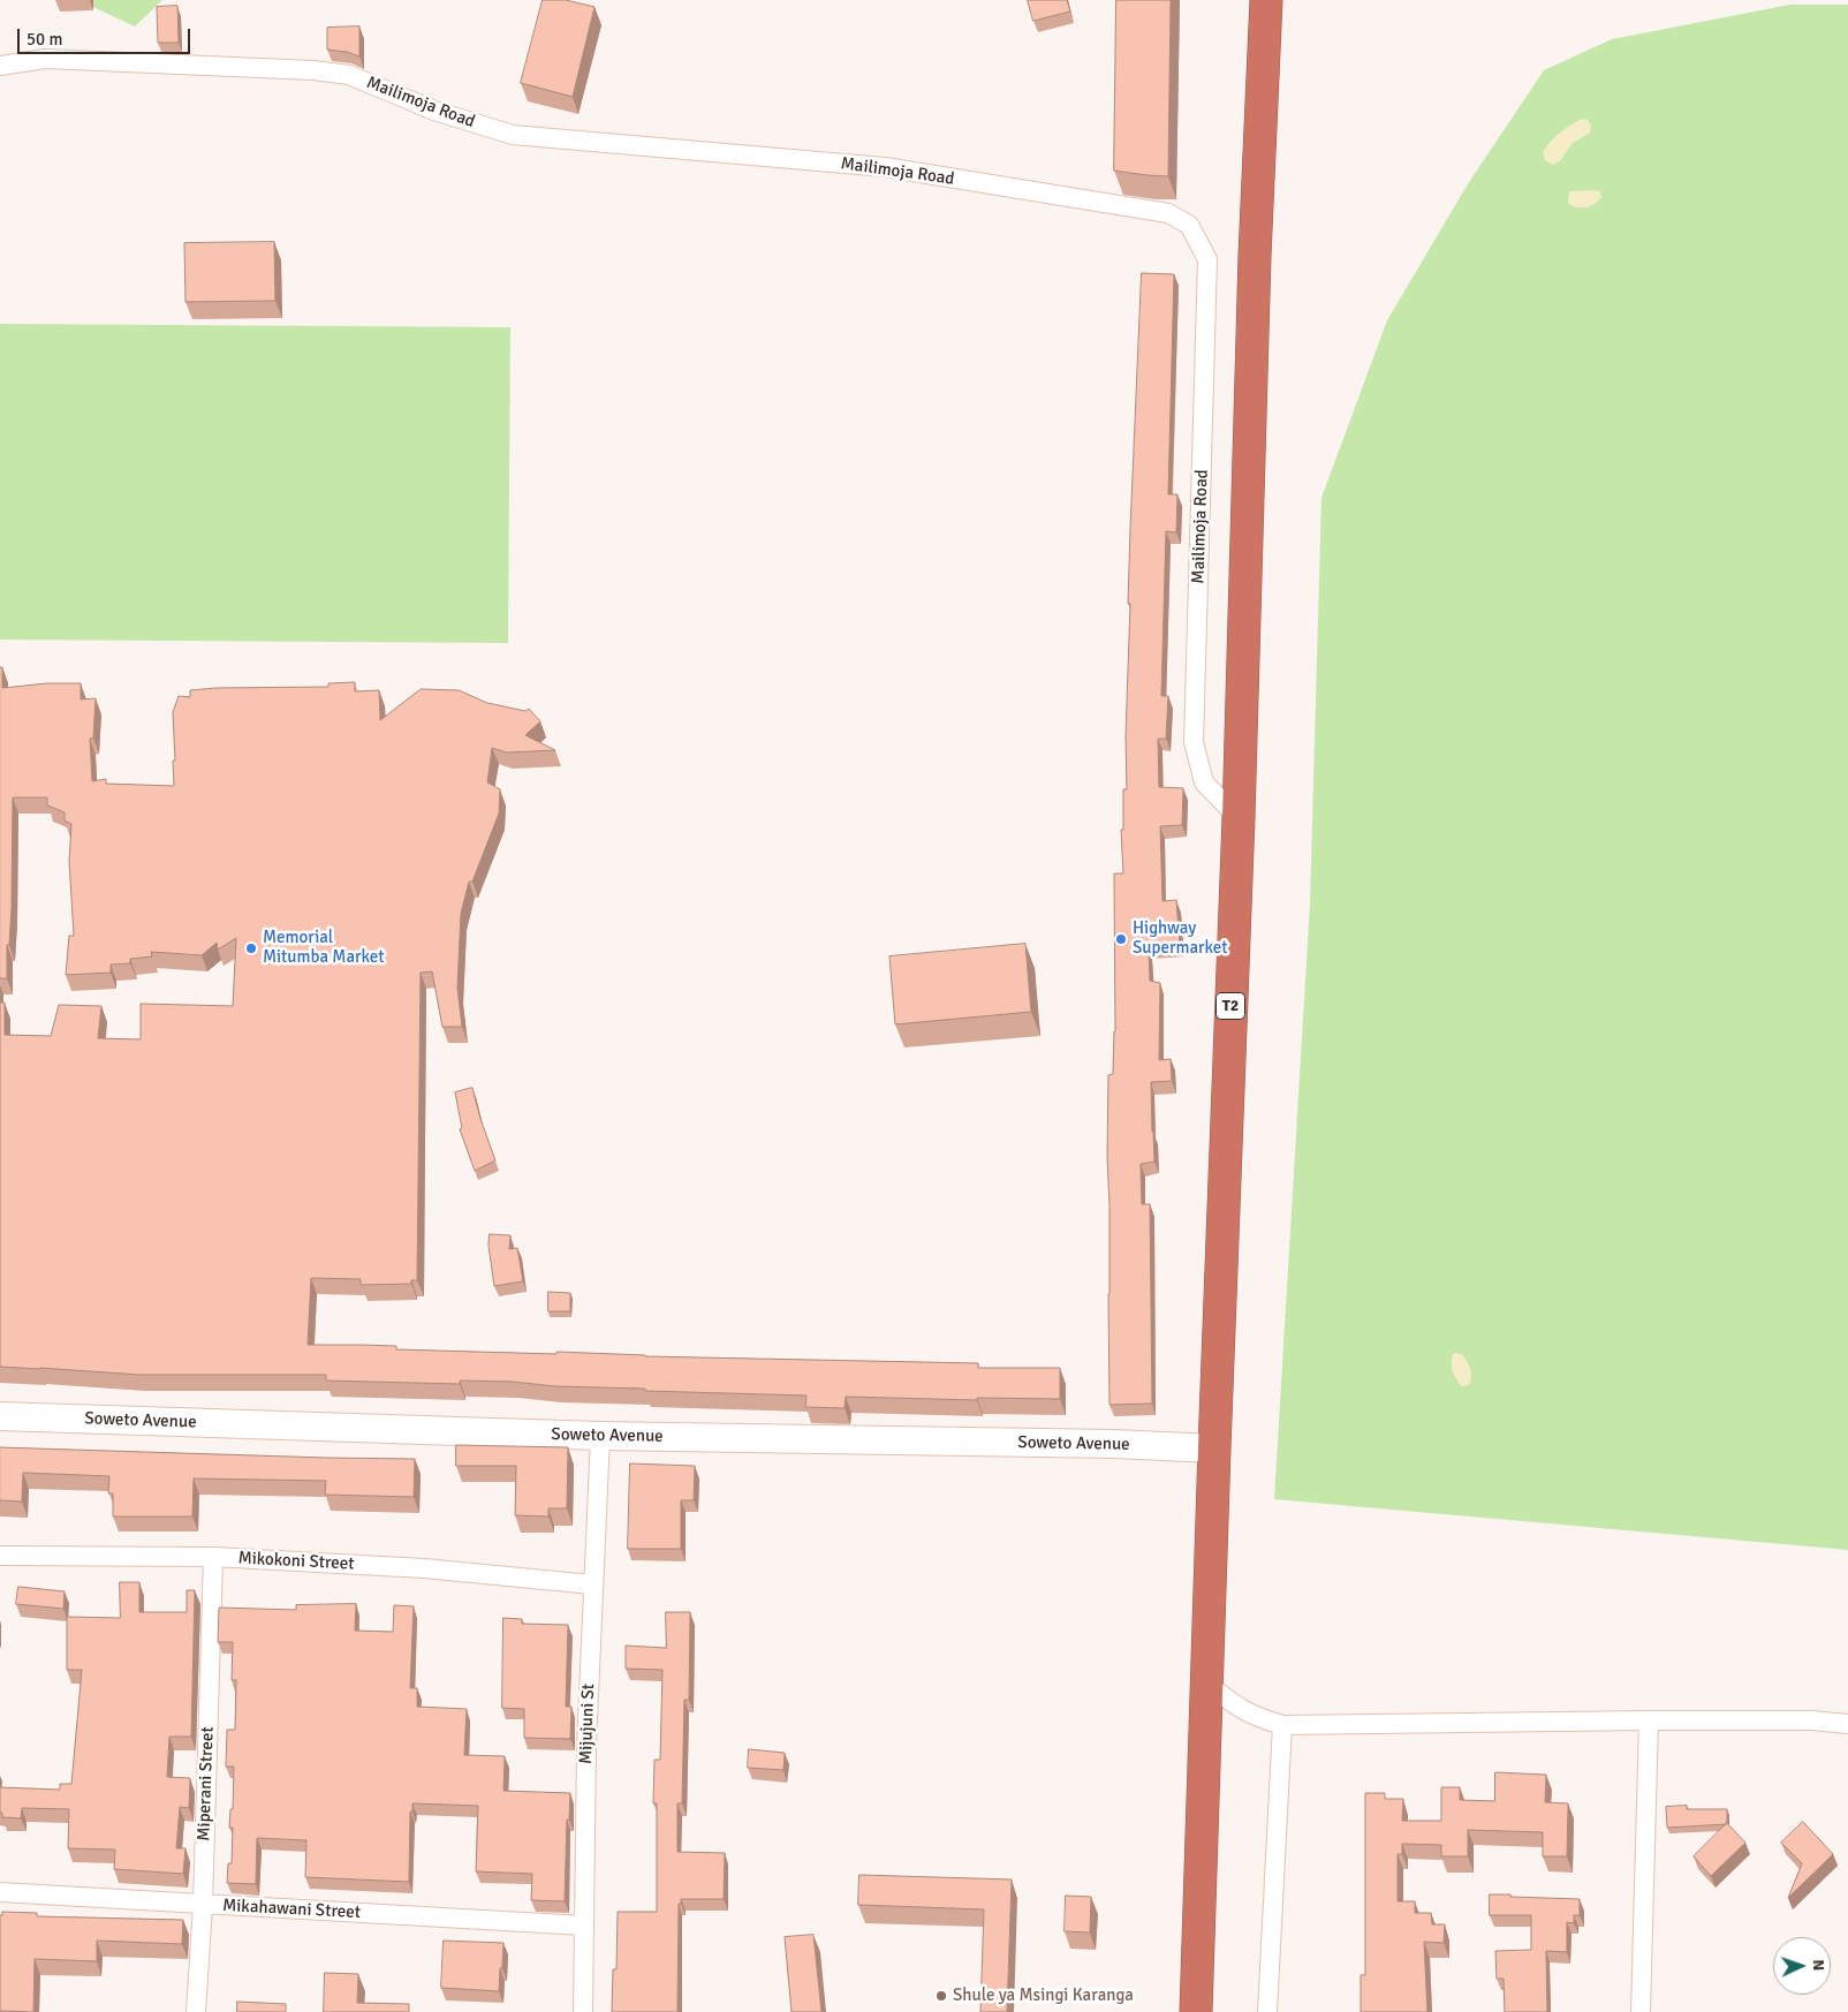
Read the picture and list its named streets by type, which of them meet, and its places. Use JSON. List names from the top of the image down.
{
  "streets": {
    "highway": ["T2"],
    "street": [
      "Mailimoja Road",
      "Soweto Avenue",
      "Mikokoni Street",
      "Mijujuni St",
      "Miperani Street",
      "Mikahawani Street"
    ]
  },
  "crossings": [
    ["Mailimoja Road", "T2"],
    ["T2", "Soweto Avenue"],
    ["Soweto Avenue", "Mijujuni St"],
    ["Mikokoni Street", "Mijujuni St"],
    ["Mikokoni Street", "Miperani Street"],
    ["Mijujuni St", "Mikahawani Street"],
    ["Miperani Street", "Mikahawani Street"]
  ],
  "places": ["Highway Supermarket", "Memorial Mitumba Market", "Shule ya Msingi Karanga"],
  "scale_bar": "50 m",
  "north": "right"
}
